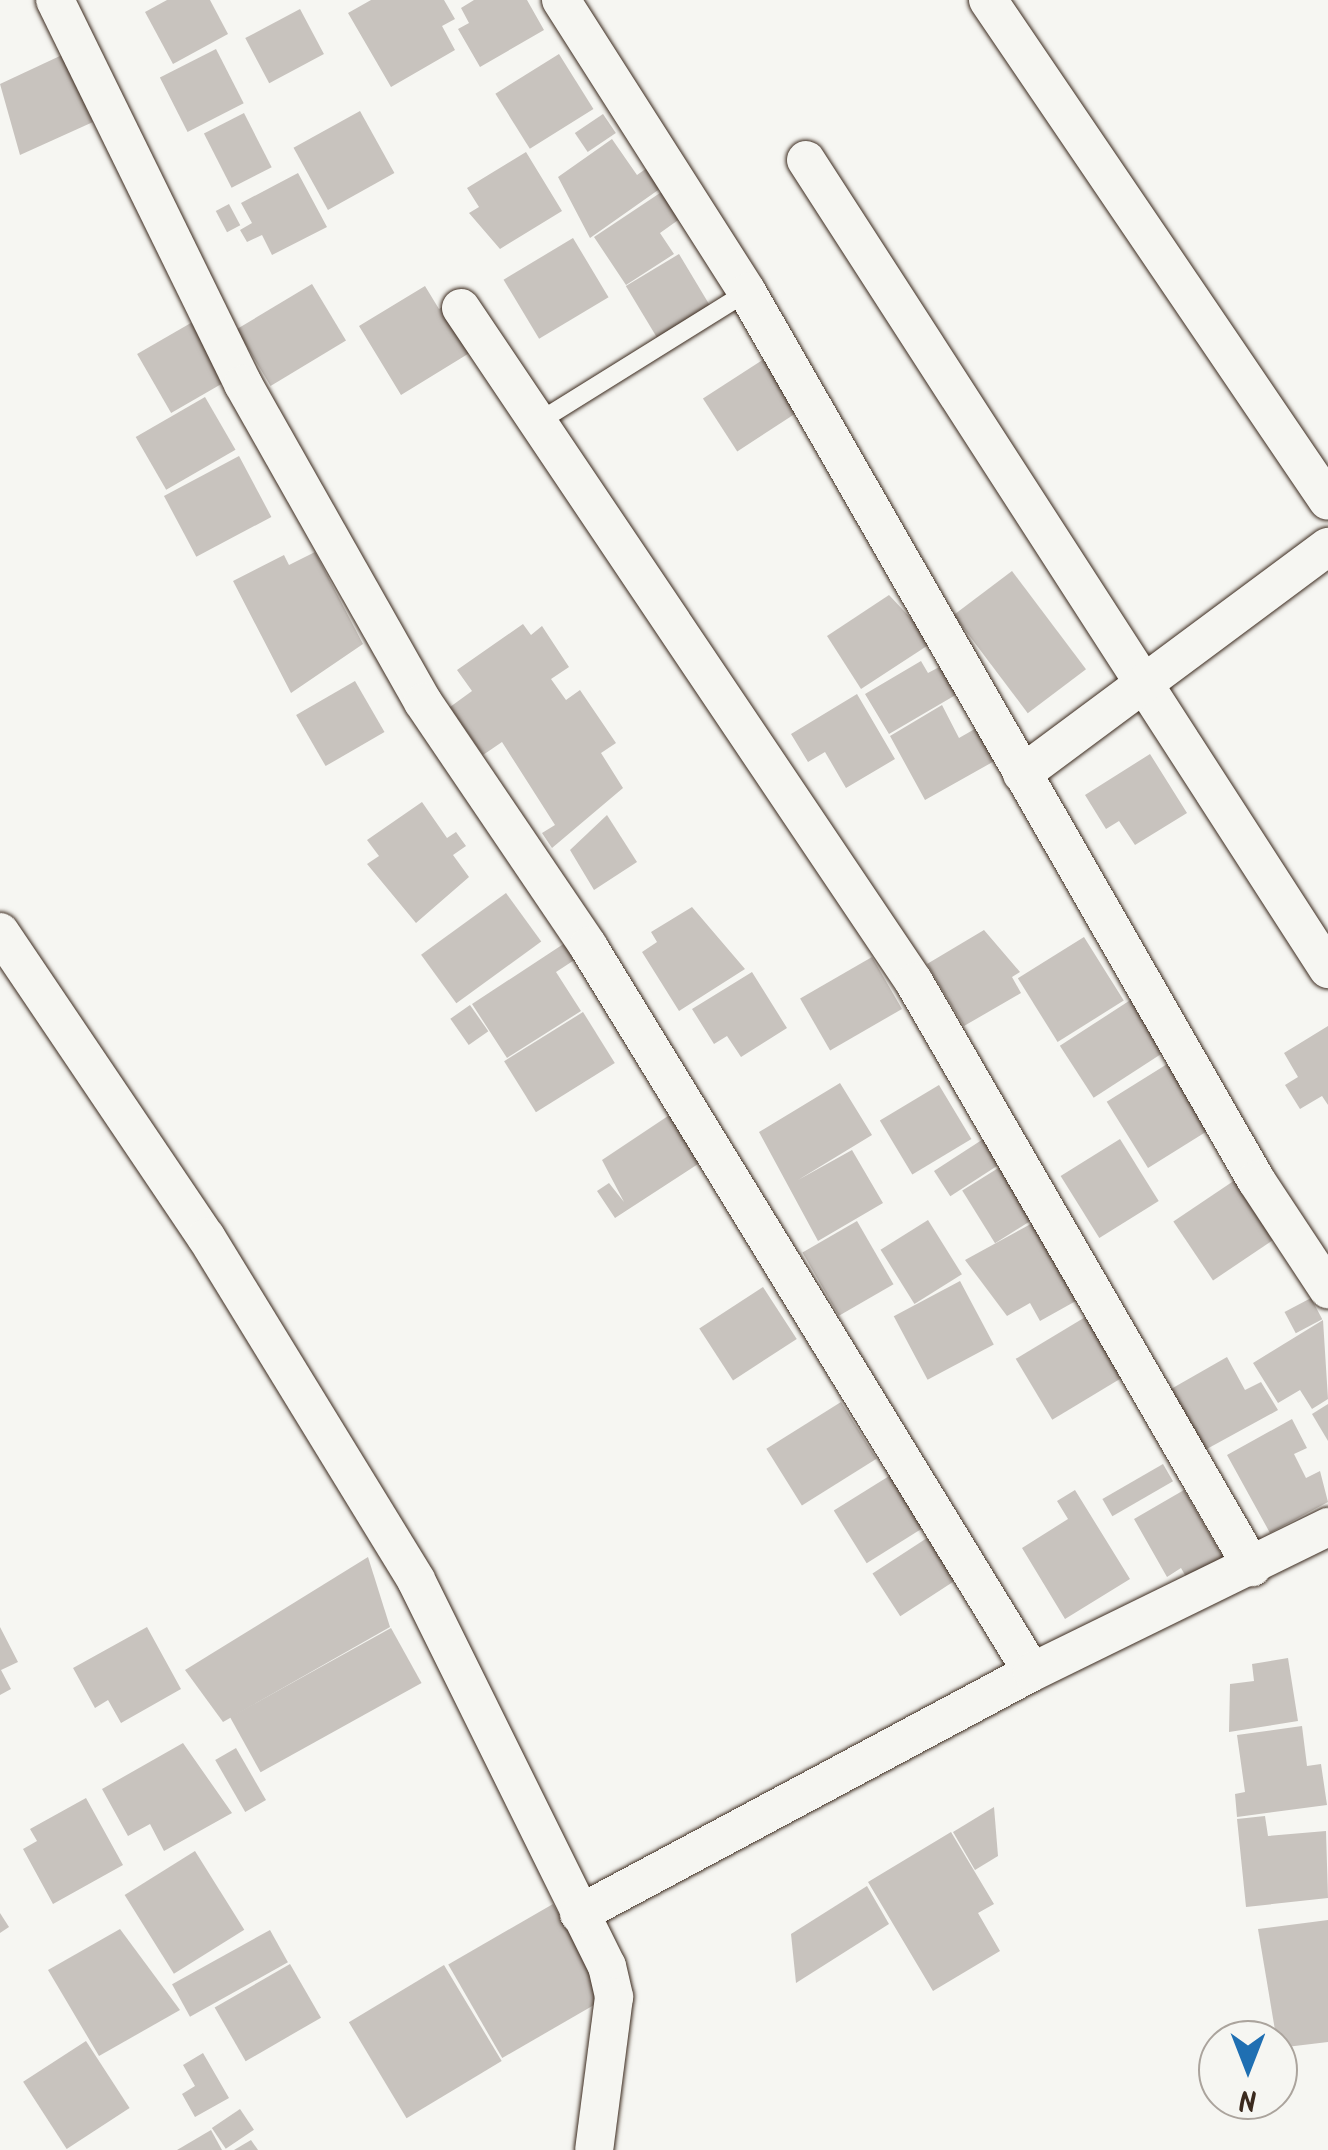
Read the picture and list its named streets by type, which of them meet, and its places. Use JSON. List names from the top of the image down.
{
  "north": "bottom"
}
